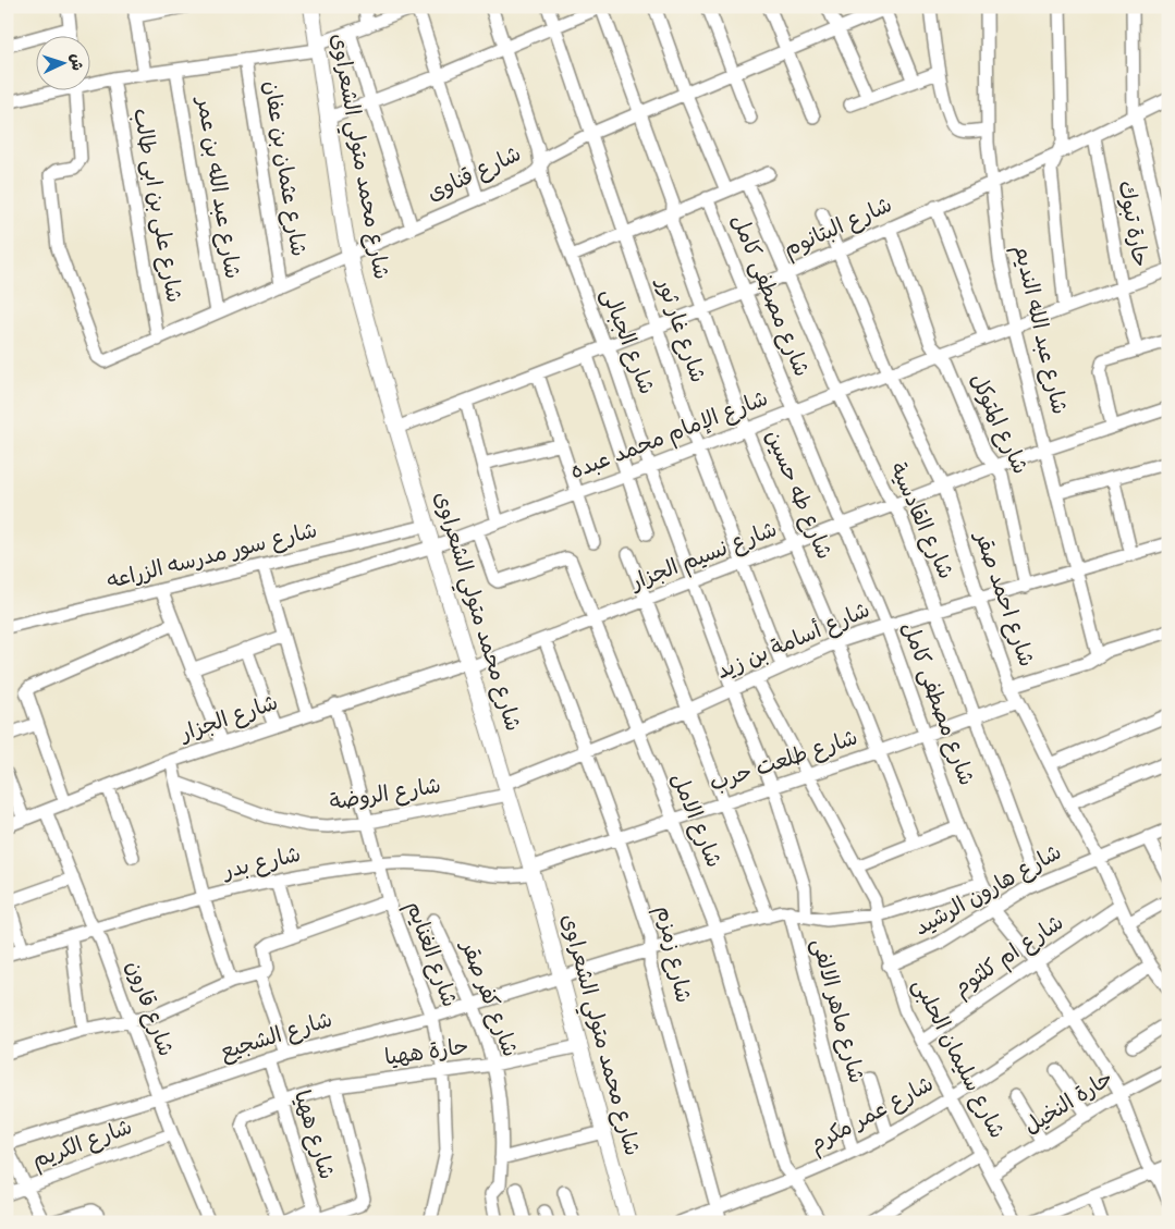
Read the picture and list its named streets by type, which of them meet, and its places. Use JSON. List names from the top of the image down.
{
  "streets": {
    "street": [
      "شارع محمد متولي الشعراوى",
      "شارع عثمان بن عفان",
      "شارع قناوى",
      "شارع عبد الله بن عمر",
      "شارع على بن ابى طالب",
      "حارة تبوك",
      "شارع البتانوم",
      "شارع مصطفى كامل",
      "شارع عبد الله النديم",
      "شارع غار ثور",
      "شارع الجبالى",
      "شارع المتوكل",
      "شارع الإمام محمد عبده",
      "شارع طه حسين",
      "شارع القادسية",
      "شارع سور مدرسه الزراعه",
      "شارع نسيم الجزار",
      "شارع احمد صقر",
      "شارع أسامة بن زيد",
      "شارع الجزار",
      "شارع طلعت حرب",
      "شارع الروضة",
      "شارع الامل",
      "شارع بدر",
      "شارع هارون الرشيد",
      "شارع الغنايم",
      "شارع زمزم",
      "شارع ام كلثوم",
      "شارع كفر صقر",
      "شارع قارون",
      "شارع ماهر الالفى",
      "شارع الشجيع",
      "حارة ههيا",
      "شارع سليمان الحلبى",
      "حارة النخيل",
      "شارع عمر مكرم",
      "شارع ههيا",
      "شارع الكريم"
    ]
  },
  "crossings": [
    ["شارع محمد متولي الشعراوى", "شارع عثمان بن عفان"],
    ["شارع محمد متولي الشعراوى", "شارع قناوى"],
    ["شارع محمد متولي الشعراوى", "شارع البتانوم"],
    ["شارع محمد متولي الشعراوى", "شارع الإمام محمد عبده"],
    ["شارع محمد متولي الشعراوى", "شارع سور مدرسه الزراعه"],
    ["شارع محمد متولي الشعراوى", "شارع نسيم الجزار"],
    ["شارع محمد متولي الشعراوى", "شارع أسامة بن زيد"],
    ["شارع محمد متولي الشعراوى", "شارع الجزار"],
    ["شارع محمد متولي الشعراوى", "شارع طلعت حرب"],
    ["شارع محمد متولي الشعراوى", "شارع الروضة"],
    ["شارع محمد متولي الشعراوى", "شارع بدر"],
    ["شارع محمد متولي الشعراوى", "شارع الشجيع"],
    ["شارع محمد متولي الشعراوى", "حارة ههيا"],
    ["شارع عثمان بن عفان", "شارع قناوى"],
    ["شارع عثمان بن عفان", "شارع عبد الله بن عمر"],
    ["شارع عثمان بن عفان", "شارع على بن ابى طالب"],
    ["شارع قناوى", "شارع عبد الله بن عمر"],
    ["شارع قناوى", "شارع على بن ابى طالب"],
    ["شارع قناوى", "شارع مصطفى كامل"],
    ["شارع قناوى", "شارع غار ثور"],
    ["شارع قناوى", "شارع الجبالى"],
    ["شارع قناوى", "شارع طه حسين"],
    ["حارة تبوك", "شارع البتانوم"],
    ["حارة تبوك", "شارع الإمام محمد عبده"],
    ["شارع البتانوم", "شارع مصطفى كامل"],
    ["شارع البتانوم", "شارع عبد الله النديم"],
    ["شارع البتانوم", "شارع غار ثور"],
    ["شارع البتانوم", "شارع الجبالى"],
    ["شارع البتانوم", "شارع المتوكل"],
    ["شارع البتانوم", "شارع طه حسين"],
    ["شارع البتانوم", "شارع القادسية"],
    ["شارع البتانوم", "شارع احمد صقر"],
    ["شارع مصطفى كامل", "شارع الإمام محمد عبده"],
    ["شارع مصطفى كامل", "شارع نسيم الجزار"],
    ["شارع مصطفى كامل", "شارع أسامة بن زيد"],
    ["شارع مصطفى كامل", "شارع طلعت حرب"],
    ["شارع مصطفى كامل", "شارع هارون الرشيد"],
    ["شارع مصطفى كامل", "شارع ام كلثوم"],
    ["شارع مصطفى كامل", "حارة النخيل"],
    ["شارع مصطفى كامل", "شارع عمر مكرم"],
    ["شارع عبد الله النديم", "شارع الإمام محمد عبده"],
    ["شارع عبد الله النديم", "شارع نسيم الجزار"],
    ["شارع عبد الله النديم", "شارع أسامة بن زيد"],
    ["شارع غار ثور", "شارع الإمام محمد عبده"],
    ["شارع غار ثور", "شارع نسيم الجزار"],
    ["شارع غار ثور", "شارع أسامة بن زيد"],
    ["شارع الجبالى", "شارع الإمام محمد عبده"],
    ["شارع الجبالى", "شارع نسيم الجزار"],
    ["شارع الجبالى", "شارع أسامة بن زيد"],
    ["شارع الجبالى", "شارع طلعت حرب"],
    ["شارع المتوكل", "شارع الإمام محمد عبده"],
    ["شارع المتوكل", "شارع نسيم الجزار"],
    ["شارع المتوكل", "شارع أسامة بن زيد"],
    ["شارع الإمام محمد عبده", "شارع طه حسين"],
    ["شارع الإمام محمد عبده", "شارع القادسية"],
    ["شارع الإمام محمد عبده", "شارع احمد صقر"],
    ["شارع الإمام محمد عبده", "شارع الامل"],
    ["شارع طه حسين", "شارع نسيم الجزار"],
    ["شارع طه حسين", "شارع أسامة بن زيد"],
    ["شارع طه حسين", "شارع طلعت حرب"],
    ["شارع القادسية", "شارع نسيم الجزار"],
    ["شارع القادسية", "شارع أسامة بن زيد"],
    ["شارع القادسية", "شارع طلعت حرب"],
    ["شارع القادسية", "شارع هارون الرشيد"],
    ["شارع نسيم الجزار", "شارع احمد صقر"],
    ["شارع نسيم الجزار", "شارع الجزار"],
    ["شارع نسيم الجزار", "شارع الامل"],
    ["شارع نسيم الجزار", "شارع زمزم"],
    ["شارع احمد صقر", "شارع أسامة بن زيد"],
    ["شارع احمد صقر", "شارع طلعت حرب"],
    ["شارع احمد صقر", "شارع هارون الرشيد"],
    ["شارع احمد صقر", "شارع ام كلثوم"],
    ["شارع احمد صقر", "شارع عمر مكرم"],
    ["شارع أسامة بن زيد", "شارع الروضة"],
    ["شارع أسامة بن زيد", "شارع الامل"],
    ["شارع أسامة بن زيد", "شارع زمزم"],
    ["شارع أسامة بن زيد", "شارع سليمان الحلبى"],
    ["شارع الجزار", "شارع الغنايم"],
    ["شارع الجزار", "شارع قارون"],
    ["شارع طلعت حرب", "شارع الامل"],
    ["شارع طلعت حرب", "شارع بدر"],
    ["شارع طلعت حرب", "شارع زمزم"],
    ["شارع طلعت حرب", "شارع سليمان الحلبى"],
    ["شارع الروضة", "شارع الغنايم"],
    ["شارع الامل", "شارع الشجيع"],
    ["شارع الامل", "شارع عمر مكرم"],
    ["شارع بدر", "شارع الغنايم"],
    ["شارع بدر", "شارع قارون"],
    ["شارع هارون الرشيد", "شارع سليمان الحلبى"],
    ["شارع الغنايم", "شارع الشجيع"],
    ["شارع الغنايم", "حارة ههيا"],
    ["شارع زمزم", "شارع الشجيع"],
    ["شارع زمزم", "شارع عمر مكرم"],
    ["شارع ام كلثوم", "شارع سليمان الحلبى"],
    ["شارع كفر صقر", "شارع الشجيع"],
    ["شارع كفر صقر", "حارة ههيا"],
    ["شارع قارون", "شارع الشجيع"],
    ["شارع قارون", "شارع الكريم"],
    ["شارع ماهر الالفى", "شارع الشجيع"],
    ["شارع ماهر الالفى", "شارع عمر مكرم"],
    ["شارع الشجيع", "شارع ههيا"],
    ["حارة ههيا", "شارع ههيا"],
    ["شارع سليمان الحلبى", "حارة النخيل"],
    ["شارع سليمان الحلبى", "شارع عمر مكرم"]
  ],
  "north": "right"
}
